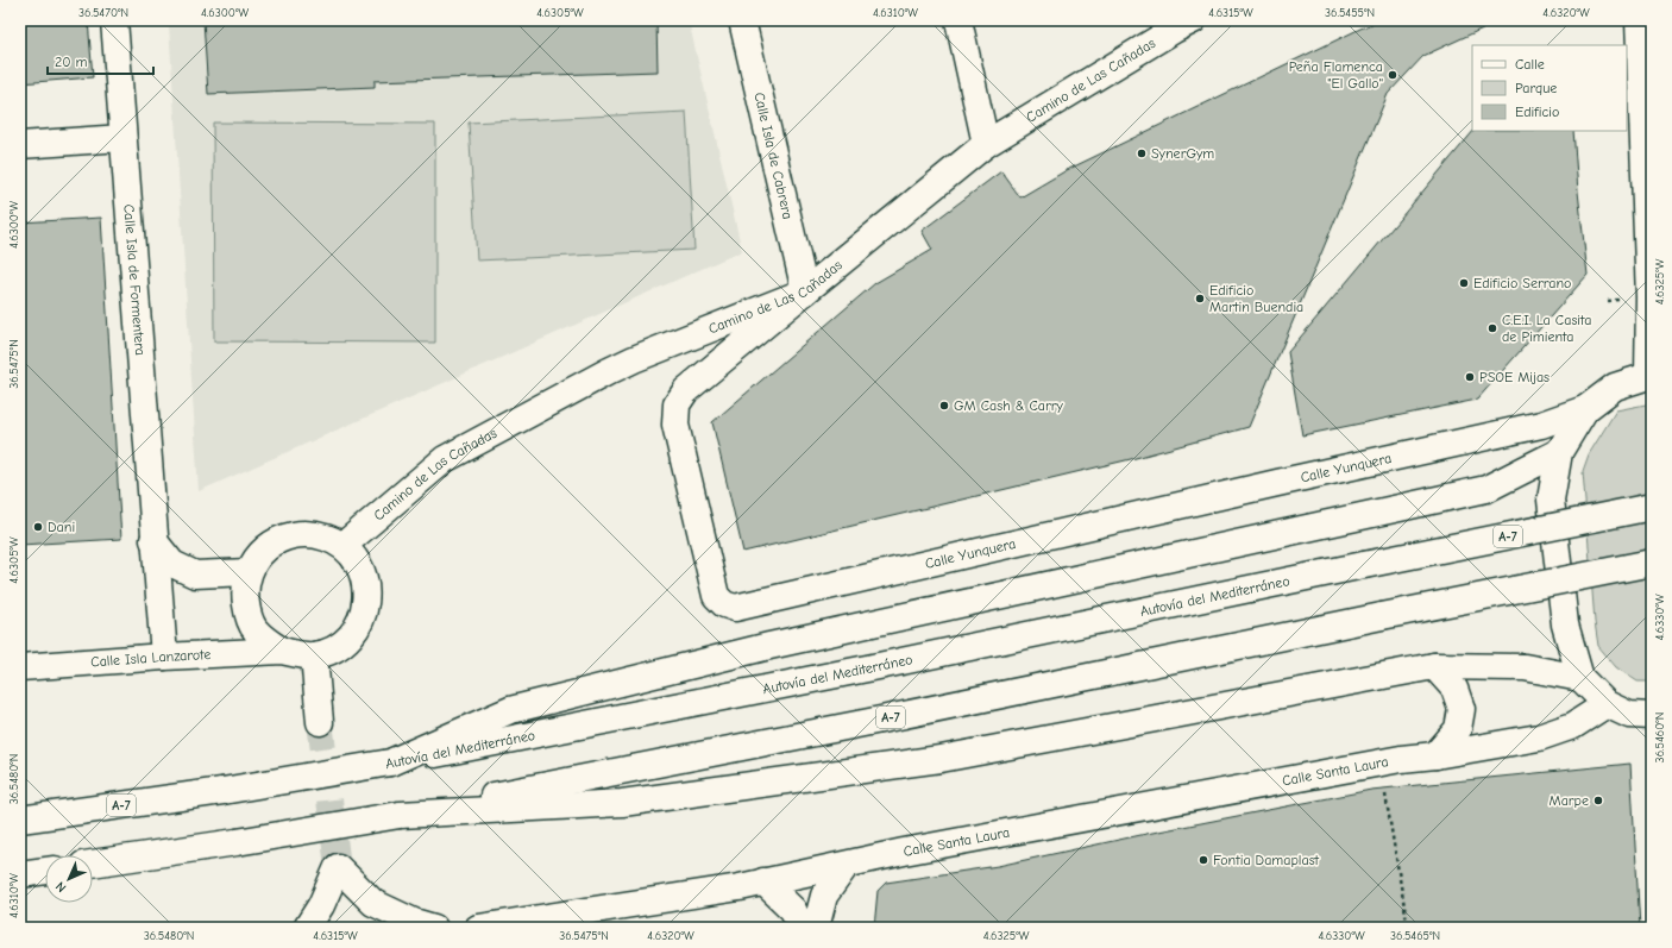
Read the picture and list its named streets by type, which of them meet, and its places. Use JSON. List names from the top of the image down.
{
  "streets": {
    "main road": [
      "Camino de Las Cañadas",
      "Calle Isla de Cabrera",
      "Calle Isla de Formentera",
      "Calle Yunquera",
      "A-7",
      "Autovía del Mediterráneo",
      "Calle Isla Lanzarote",
      "Calle Santa Laura"
    ]
  },
  "crossings": [
    ["Camino de Las Cañadas", "Calle Isla de Cabrera"],
    ["Camino de Las Cañadas", "Calle Yunquera"],
    ["Camino de Las Cañadas", "Calle Isla Lanzarote"],
    ["Calle Isla de Cabrera", "Calle Yunquera"],
    ["Calle Isla de Formentera", "Calle Isla Lanzarote"]
  ],
  "places": [
    "Peña Flamenca \"El Gallo\"",
    "SynerGym",
    "Edificio Serrano",
    "Edificio Martin Buendia",
    "C.E.I. La Casita de Pimienta",
    "PSOE Mijas",
    "GM Cash & Carry",
    "Dani",
    "Marpe",
    "Fontia Damaplast"
  ],
  "legend": ["Calle", "Parque", "Edificio"],
  "scale_bar": "20 m",
  "north": "bottom left",
  "coordinates": [
    "36.5470°N",
    "4.6300°W",
    "4.6305°W",
    "4.6310°W",
    "4.6315°W",
    "36.5455°N",
    "4.6320°W",
    "4.6325°W",
    "36.5475°N",
    "4.6330°W",
    "36.5460°N",
    "36.5480°N",
    "36.5465°N"
  ]
}
